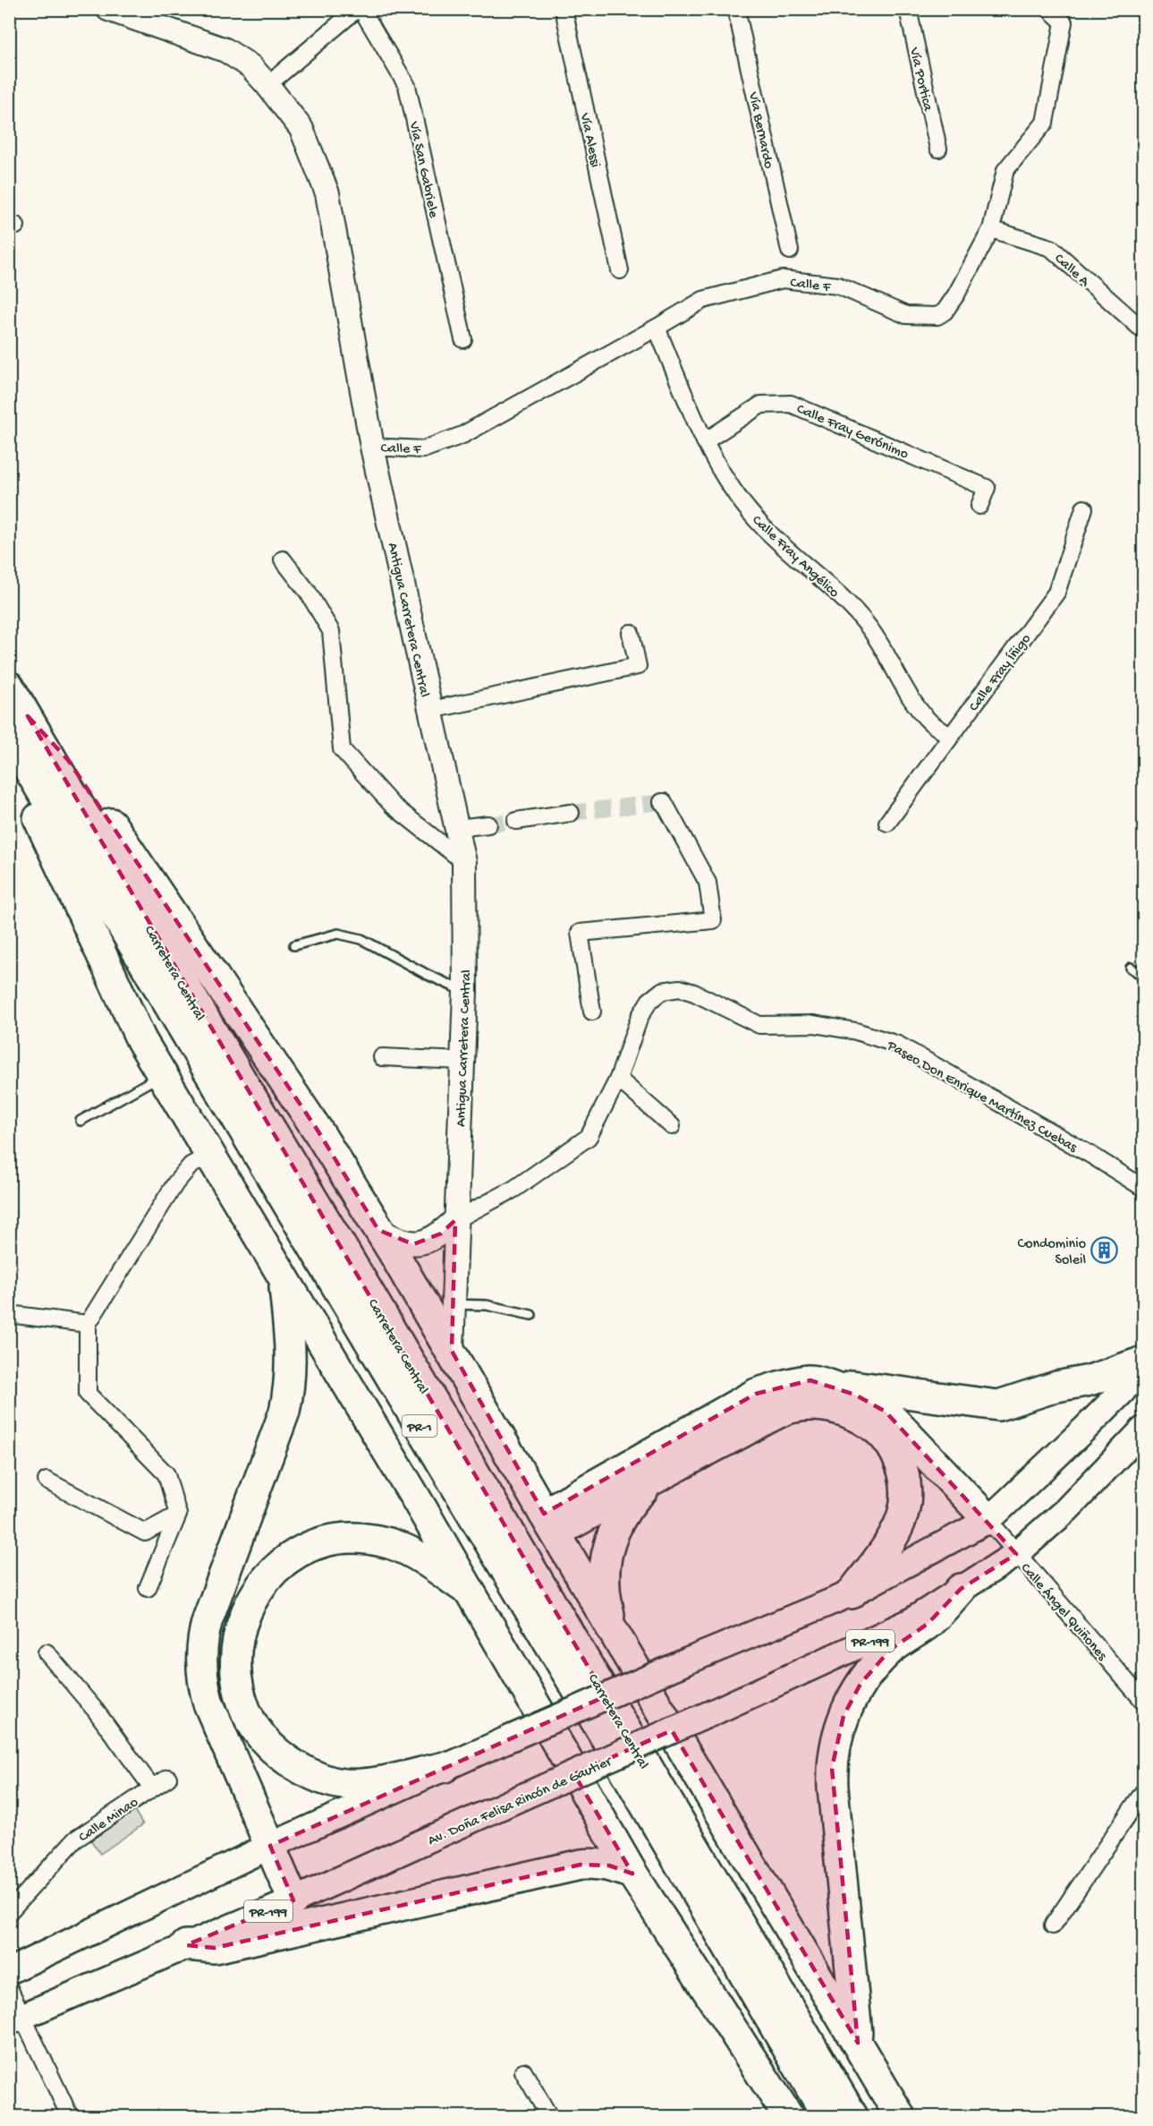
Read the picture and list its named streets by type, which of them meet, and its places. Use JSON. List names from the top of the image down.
{
  "streets": {
    "highway": ["Carretera Central", "PR-1"],
    "main road": ["PR-199", "Av. Doña Felisa Rincón de Gautier"],
    "street": [
      "Vía Portica",
      "Vía Bernardo",
      "Vía Alessi",
      "Vía San Gabriele",
      "Calle A",
      "Calle F",
      "Calle Fray Gerónimo",
      "Calle Fray Angélico",
      "Antigua Carretera Central",
      "Calle Fray Íñigo",
      "Paseo Don Enrique Martínez Cuebas",
      "Calle Ángel Quiñones",
      "Calle Minao"
    ]
  },
  "crossings": [
    ["Calle A", "Calle F"],
    ["Calle F", "Calle Fray Angélico"],
    ["Calle F", "Antigua Carretera Central"],
    ["Calle Fray Gerónimo", "Calle Fray Angélico"],
    ["Calle Fray Angélico", "Calle Fray Íñigo"],
    ["Antigua Carretera Central", "Paseo Don Enrique Martínez Cuebas"],
    ["Calle Ángel Quiñones", "PR-199"],
    ["Calle Ángel Quiñones", "Av. Doña Felisa Rincón de Gautier"],
    ["PR-199", "Av. Doña Felisa Rincón de Gautier"]
  ],
  "places": {
    "building": ["Condominio Soleil"]
  }
}
